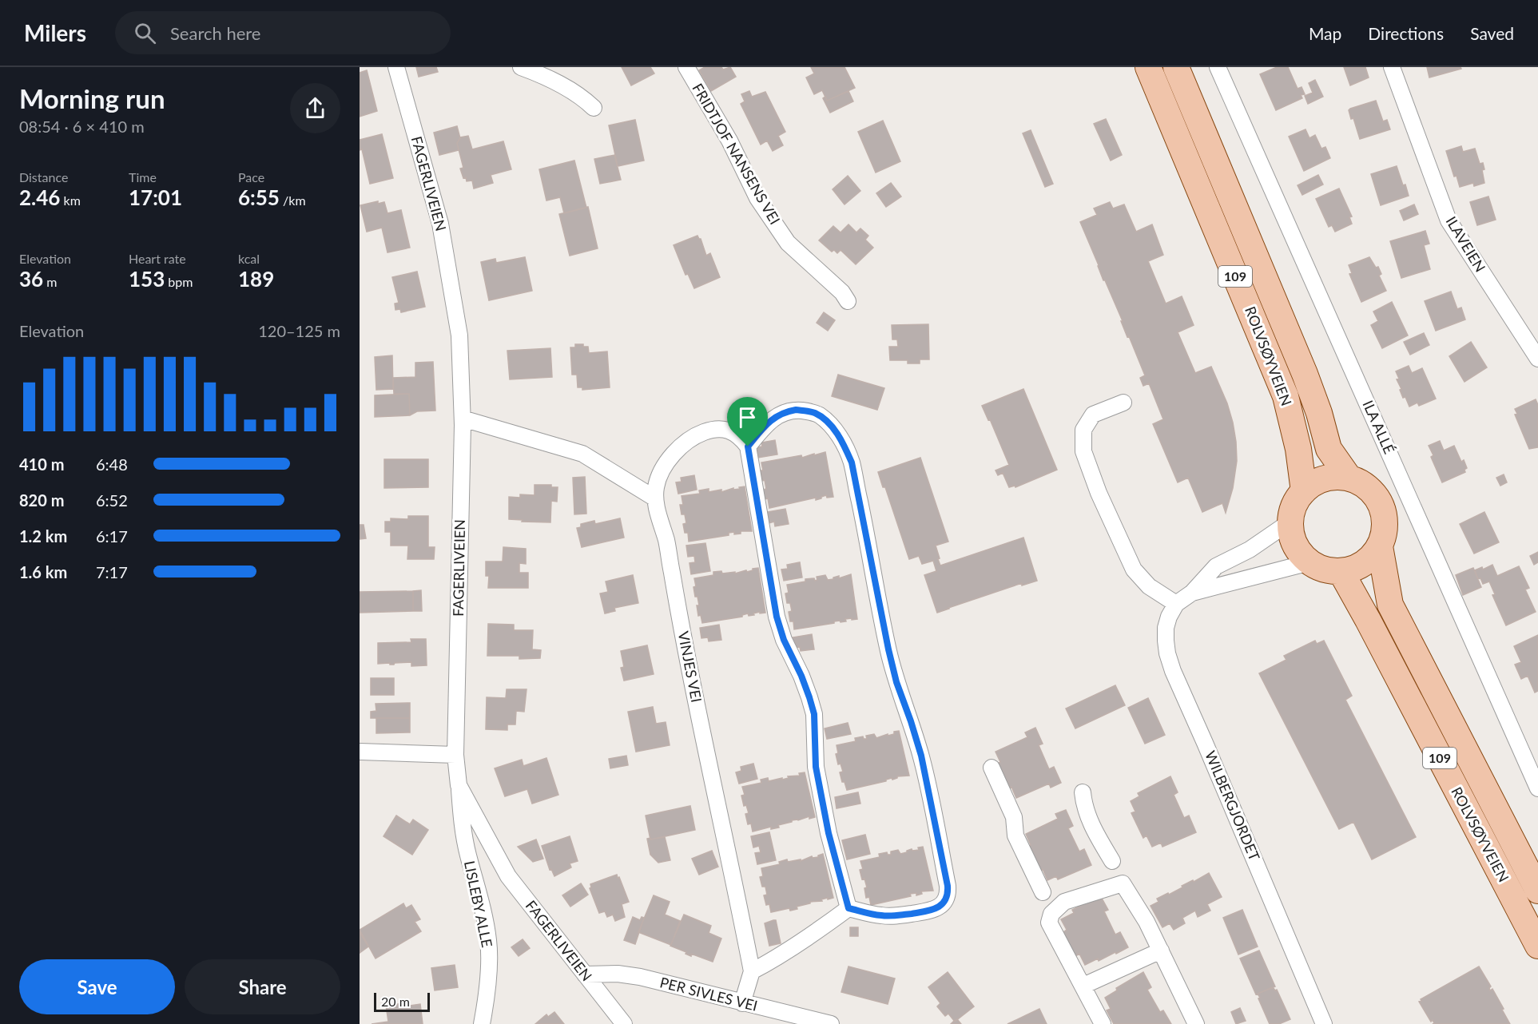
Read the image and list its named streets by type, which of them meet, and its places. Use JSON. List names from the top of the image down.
{
  "streets": {
    "main road": ["109", "ROLVSØYVEIEN"],
    "street": [
      "FRIDTJOF NANSENS VEI",
      "FAGERLIVEIEN",
      "ILAVEIEN",
      "ILA ALLÉ",
      "VINJES VEI",
      "WILBERGJORDET",
      "LISLEBY ALLE",
      "PER SIVLES VEI"
    ]
  },
  "crossings": [
    ["FAGERLIVEIEN", "LISLEBY ALLE"],
    ["FAGERLIVEIEN", "PER SIVLES VEI"],
    ["109", "ROLVSØYVEIEN"],
    ["VINJES VEI", "PER SIVLES VEI"]
  ],
  "scale_bar": "20 m",
  "page": {
    "header": "Milers",
    "search": "Search here",
    "nav": ["Map", "Directions", "Saved"],
    "heading": ["Morning run", "08:54 · 6 × 410 m"],
    "stats": [
      ["Distance", "2.46 km"],
      ["Time", "17:01"],
      ["Pace", "6:55 /km"],
      ["Elevation", "36 m"],
      ["Heart rate", "153 bpm"],
      ["kcal", "189"]
    ],
    "chart": ["Elevation", "120–125 m"],
    "list": [
      {
        "name": "410 m",
        "note": "6:48"
      },
      {
        "name": "820 m",
        "note": "6:52"
      },
      {
        "name": "1.2 km",
        "note": "6:17"
      },
      {
        "name": "1.6 km",
        "note": "7:17"
      }
    ],
    "buttons": ["Save", "Share"],
    "scale": "20 m"
  }
}
